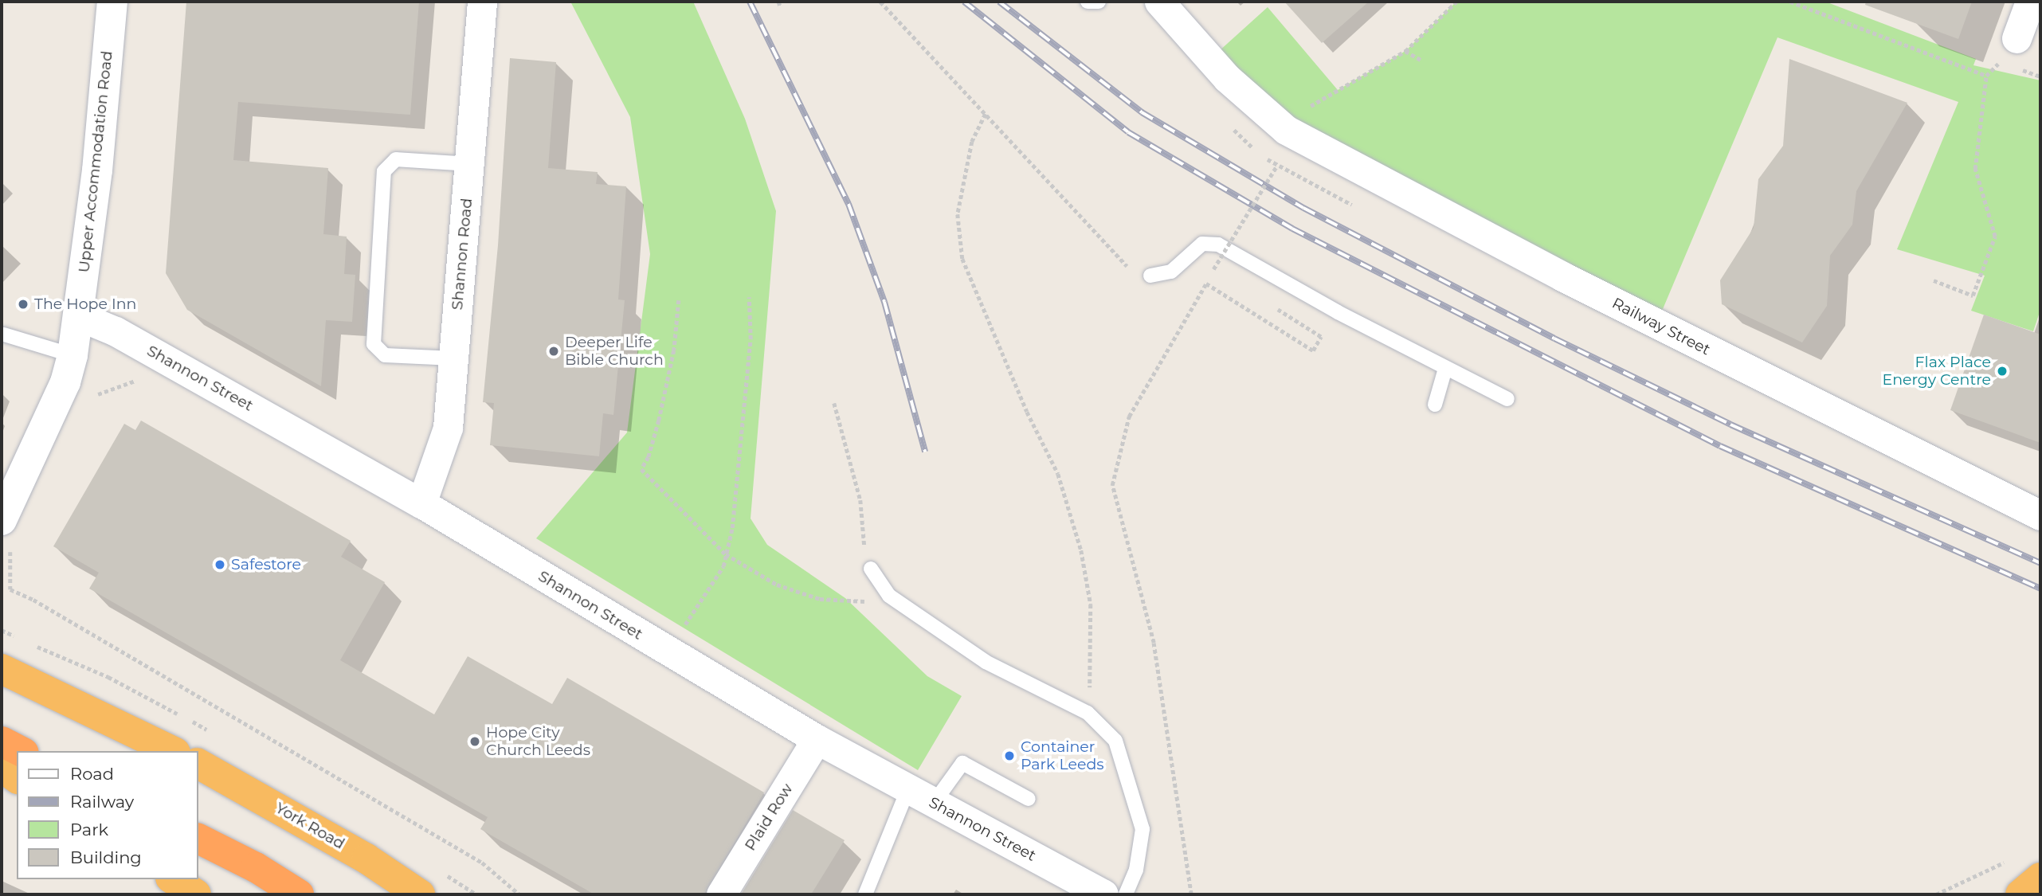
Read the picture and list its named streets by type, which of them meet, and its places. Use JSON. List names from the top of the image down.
{
  "streets": {
    "highway": ["York Road"],
    "street": [
      "Upper Accommodation Road",
      "Shannon Road",
      "Railway Street",
      "Shannon Street",
      "Plaid Row"
    ]
  },
  "crossings": [
    ["Upper Accommodation Road", "Shannon Street"],
    ["Shannon Road", "Shannon Street"],
    ["Shannon Street", "Plaid Row"]
  ],
  "places": [
    "The Hope Inn",
    "Deeper Life Bible Church",
    "Flax Place Energy Centre",
    "Safestore",
    "Hope City Church Leeds",
    "Container Park Leeds"
  ],
  "legend": [
    "Road",
    "Railway",
    "Park",
    "Building"
  ]
}
